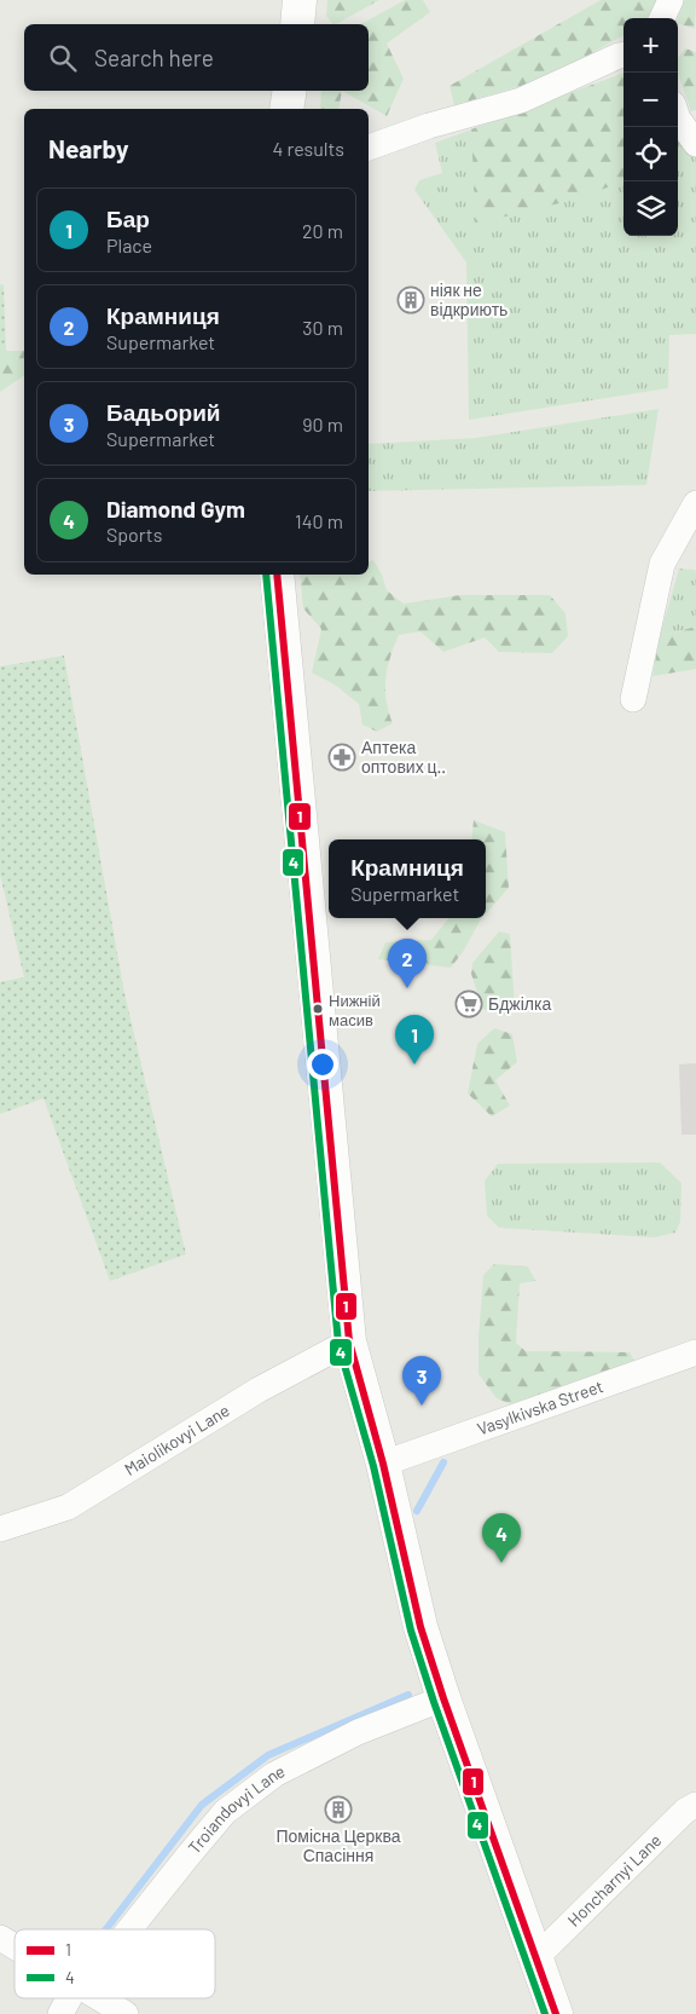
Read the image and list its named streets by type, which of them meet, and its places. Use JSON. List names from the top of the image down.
{
  "streets": {
    "street": [
      "Vasylkivska Street",
      "Maiolikovyi Lane",
      "Troiandovyi Lane",
      "Honcharnyi Lane"
    ]
  },
  "places": {
    "building": ["ніяк не відкриють", "Помісна Церква Спасіння"],
    "pharmacy": ["Аптека оптових ц‥"],
    "supermarket": ["Бджілка"],
    "other": ["Нижній масив"]
  },
  "lines": ["transit line 1", "transit line 4"],
  "legend": ["1", "4"],
  "page": {
    "map_buttons": ["+", "−"],
    "search": "Search here",
    "heading": ["Nearby", "4 results"],
    "list": [
      {
        "mark": "1",
        "name": "Бар",
        "note": "Place",
        "value": "20 m"
      },
      {
        "mark": "2",
        "name": "Крамниця",
        "note": "Supermarket",
        "value": "30 m"
      },
      {
        "mark": "3",
        "name": "Бадьорий",
        "note": "Supermarket",
        "value": "90 m"
      },
      {
        "mark": "4",
        "name": "Diamond Gym",
        "note": "Sports",
        "value": "140 m"
      }
    ],
    "popup": ["Крамниця", "Supermarket"],
    "pins": [
      "2",
      "1",
      "3",
      "4"
    ]
  }
}
